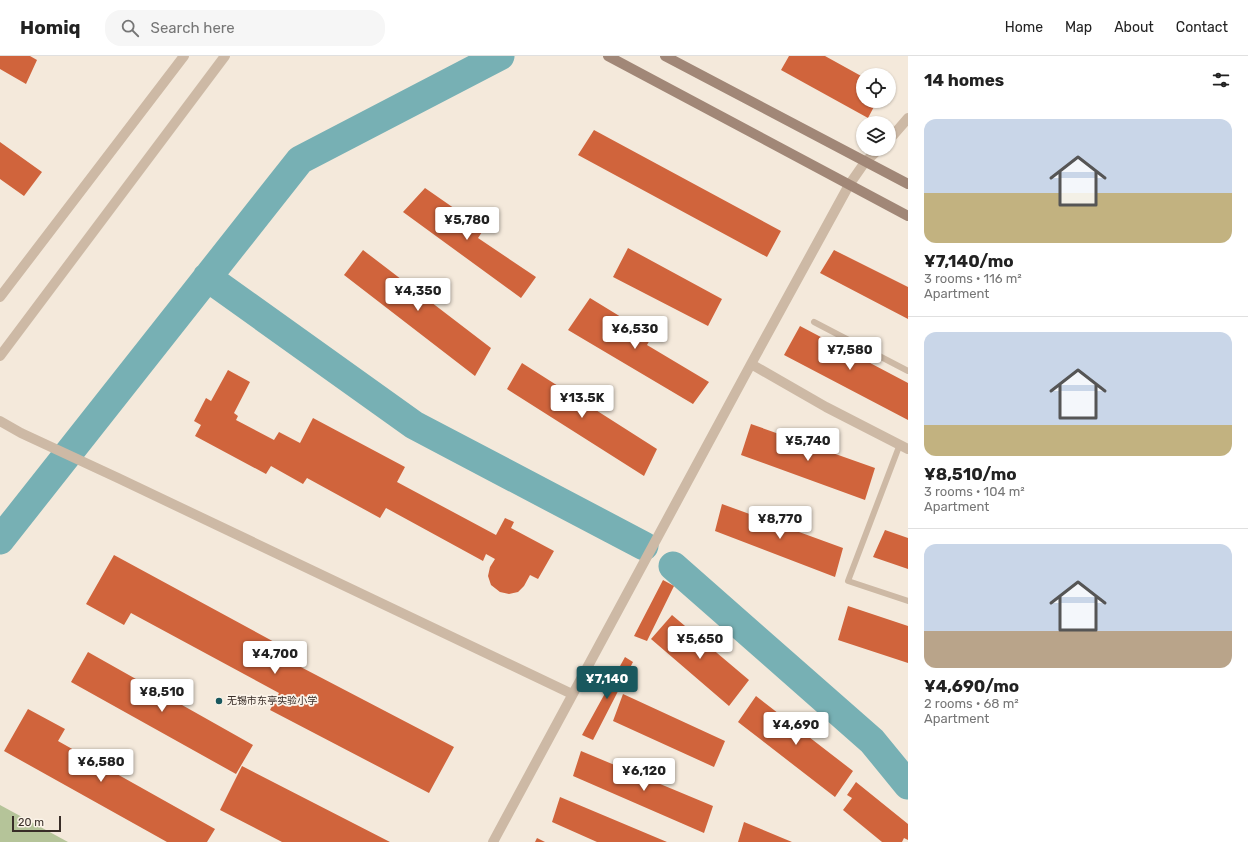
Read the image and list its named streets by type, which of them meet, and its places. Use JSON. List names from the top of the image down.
{
  "places": ["无锡市东亭实验小学"],
  "scale_bar": "20 m",
  "page": {
    "header": "Homiq",
    "search": "Search here",
    "nav": [
      "Home",
      "Map",
      "About",
      "Contact"
    ],
    "heading": "14 homes",
    "list": [
      {
        "name": "¥7,140/mo",
        "note": "3 rooms · 116 m² · Apartment"
      },
      {
        "name": "¥8,510/mo",
        "note": "3 rooms · 104 m² · Apartment"
      },
      {
        "name": "¥4,690/mo",
        "note": "2 rooms · 68 m² · Apartment"
      }
    ],
    "price": [
      "¥5,780",
      "¥4,350",
      "¥6,530",
      "¥7,580",
      "¥13.5K",
      "¥5,740",
      "¥8,770",
      "¥5,650",
      "¥4,700",
      "¥7,140",
      "¥8,510",
      "¥4,690",
      "¥6,580",
      "¥6,120"
    ],
    "scale": "20 m"
  }
}
